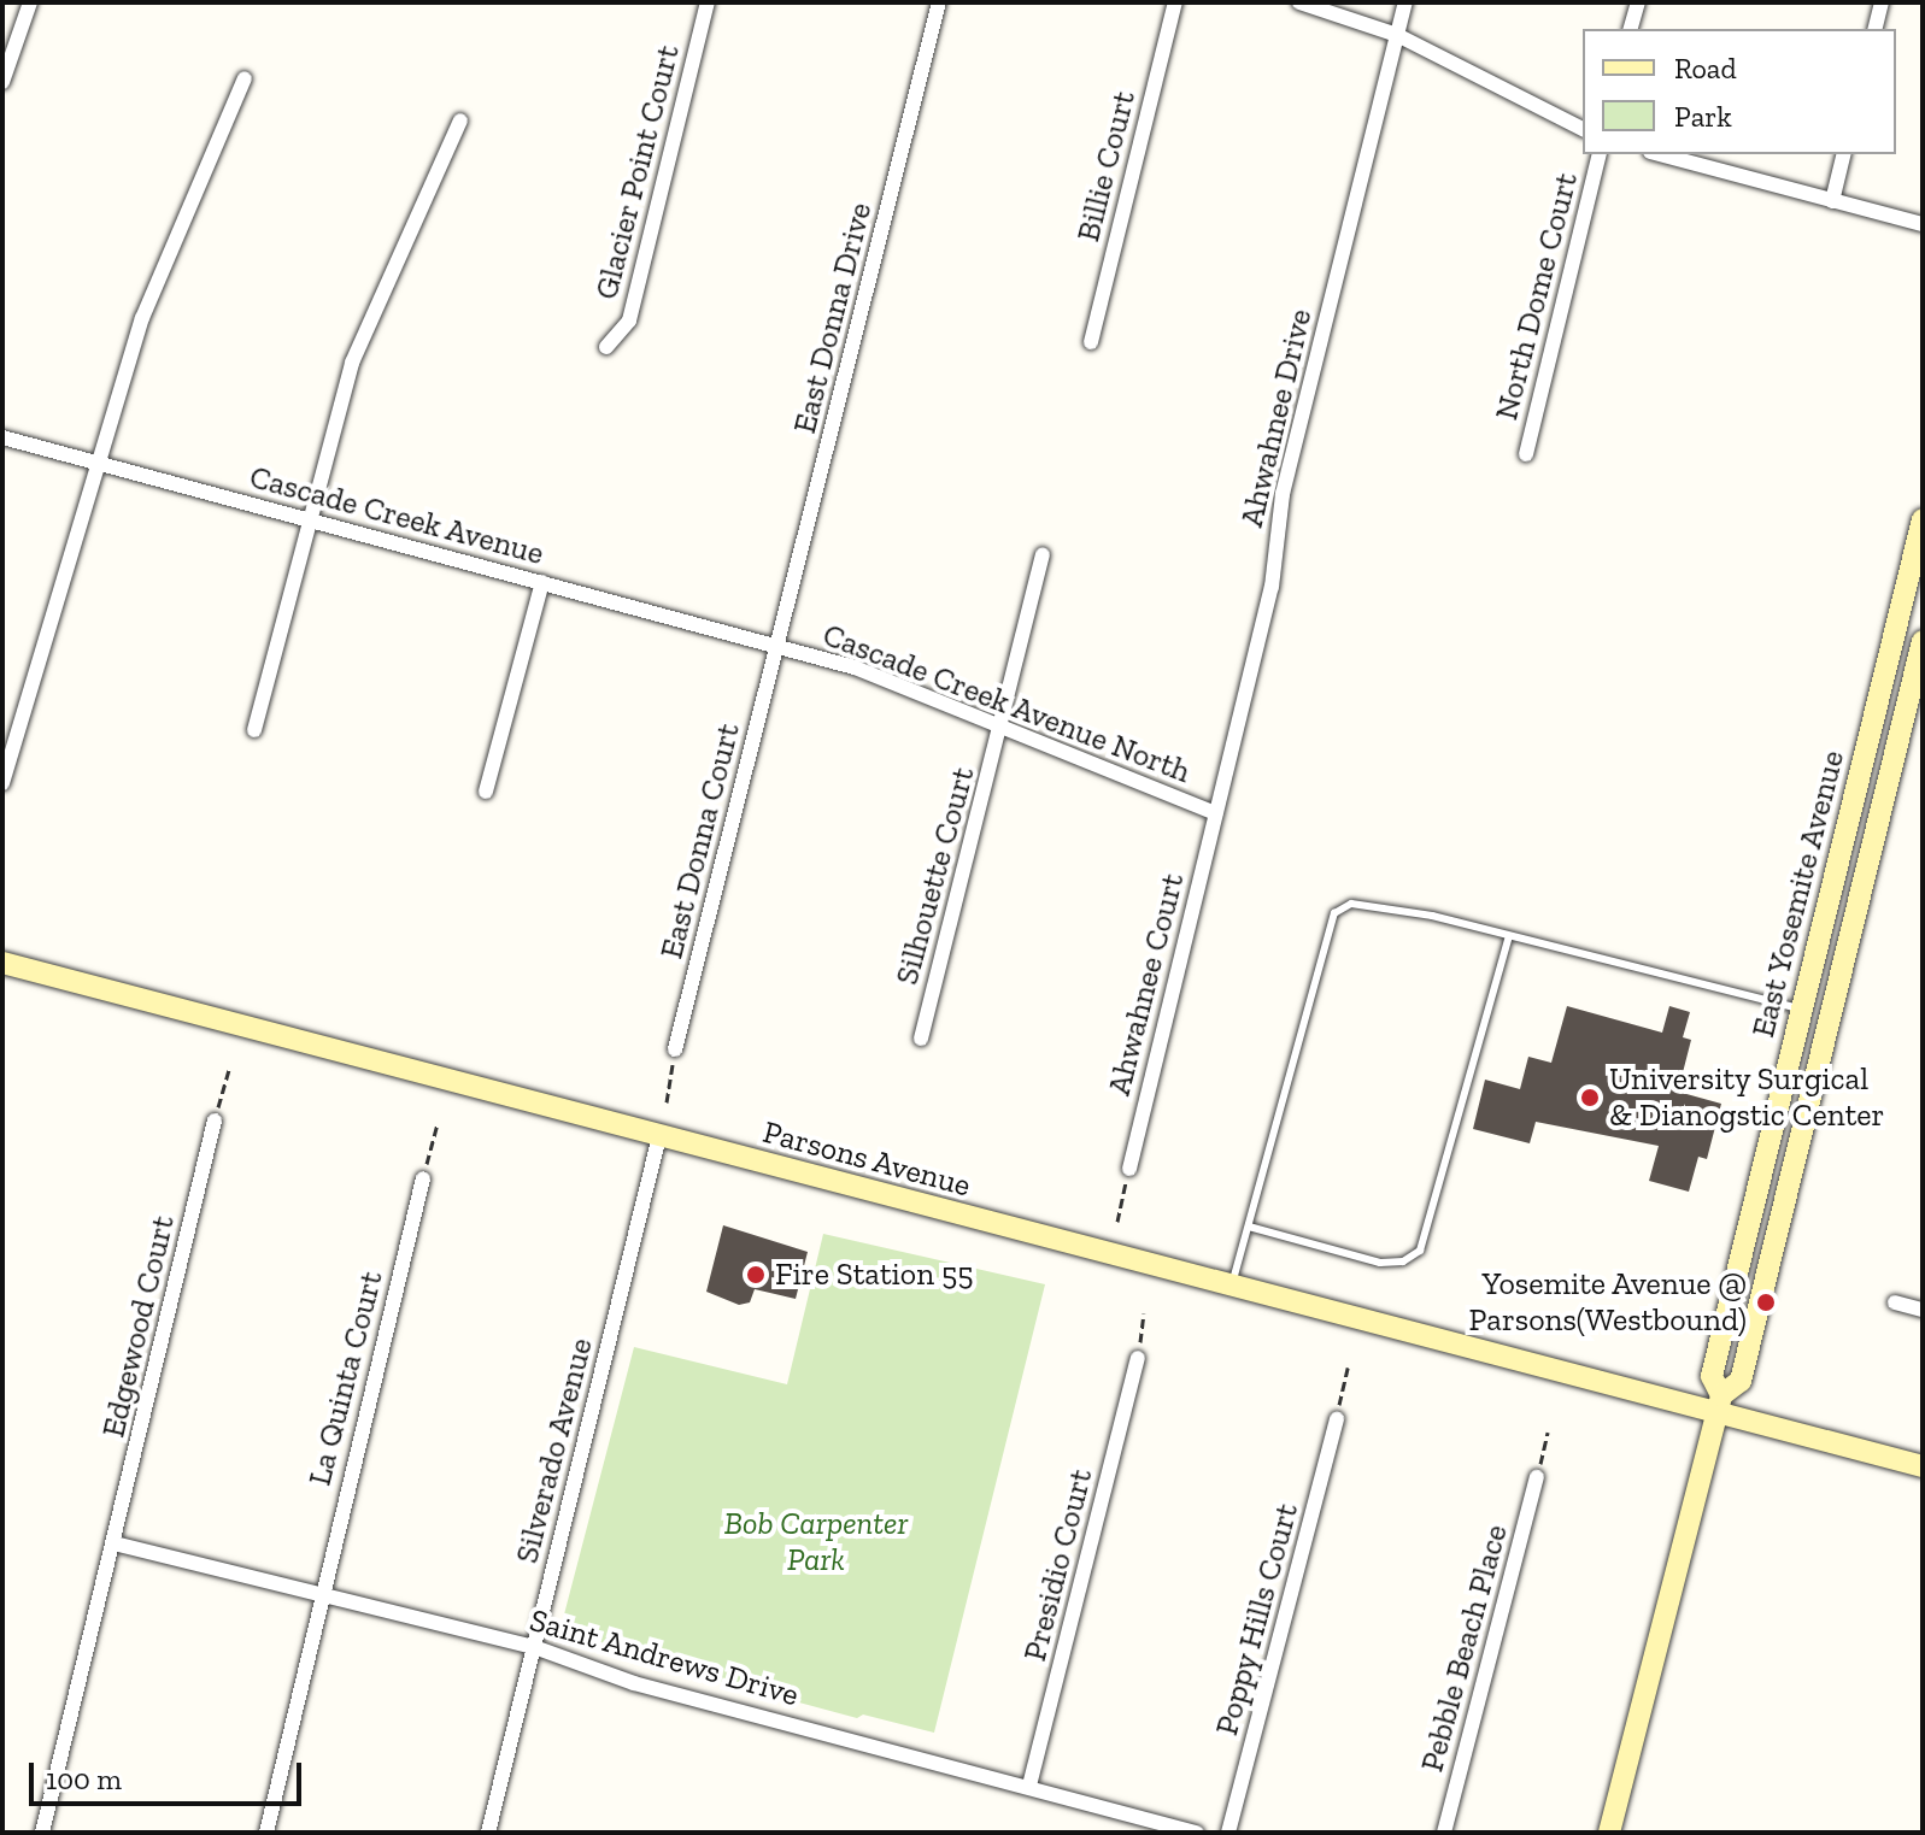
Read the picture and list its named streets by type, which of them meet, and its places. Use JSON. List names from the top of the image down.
{
  "streets": {
    "main road": ["East Yosemite Avenue", "Parsons Avenue"],
    "street": [
      "Billie Court",
      "Glacier Point Court",
      "North Dome Court",
      "East Donna Drive",
      "Ahwahnee Drive",
      "Cascade Creek Avenue",
      "Cascade Creek Avenue North",
      "East Donna Court",
      "Silhouette Court",
      "Ahwahnee Court",
      "Edgewood Court",
      "La Quinta Court",
      "Silverado Avenue",
      "Presidio Court",
      "Poppy Hills Court",
      "Pebble Beach Place",
      "Saint Andrews Drive"
    ]
  },
  "crossings": [
    ["East Donna Drive", "Cascade Creek Avenue"],
    ["East Donna Drive", "Cascade Creek Avenue North"],
    ["East Donna Drive", "East Donna Court"],
    ["Ahwahnee Drive", "Cascade Creek Avenue North"],
    ["Ahwahnee Drive", "Ahwahnee Court"],
    ["Cascade Creek Avenue", "Cascade Creek Avenue North"],
    ["Cascade Creek Avenue", "East Donna Court"],
    ["Cascade Creek Avenue North", "East Donna Court"],
    ["Cascade Creek Avenue North", "Silhouette Court"],
    ["Cascade Creek Avenue North", "Ahwahnee Court"],
    ["East Yosemite Avenue", "Parsons Avenue"],
    ["Parsons Avenue", "Silverado Avenue"],
    ["Edgewood Court", "Saint Andrews Drive"],
    ["La Quinta Court", "Saint Andrews Drive"],
    ["Silverado Avenue", "Saint Andrews Drive"],
    ["Presidio Court", "Saint Andrews Drive"]
  ],
  "parks": ["Bob Carpenter Park"],
  "places": ["University Surgical & Dianogstic Center", "Fire Station 55", "Yosemite Avenue @ Parsons(Westbound)"],
  "legend": ["Road", "Park"],
  "scale_bar": "100 m"
}
